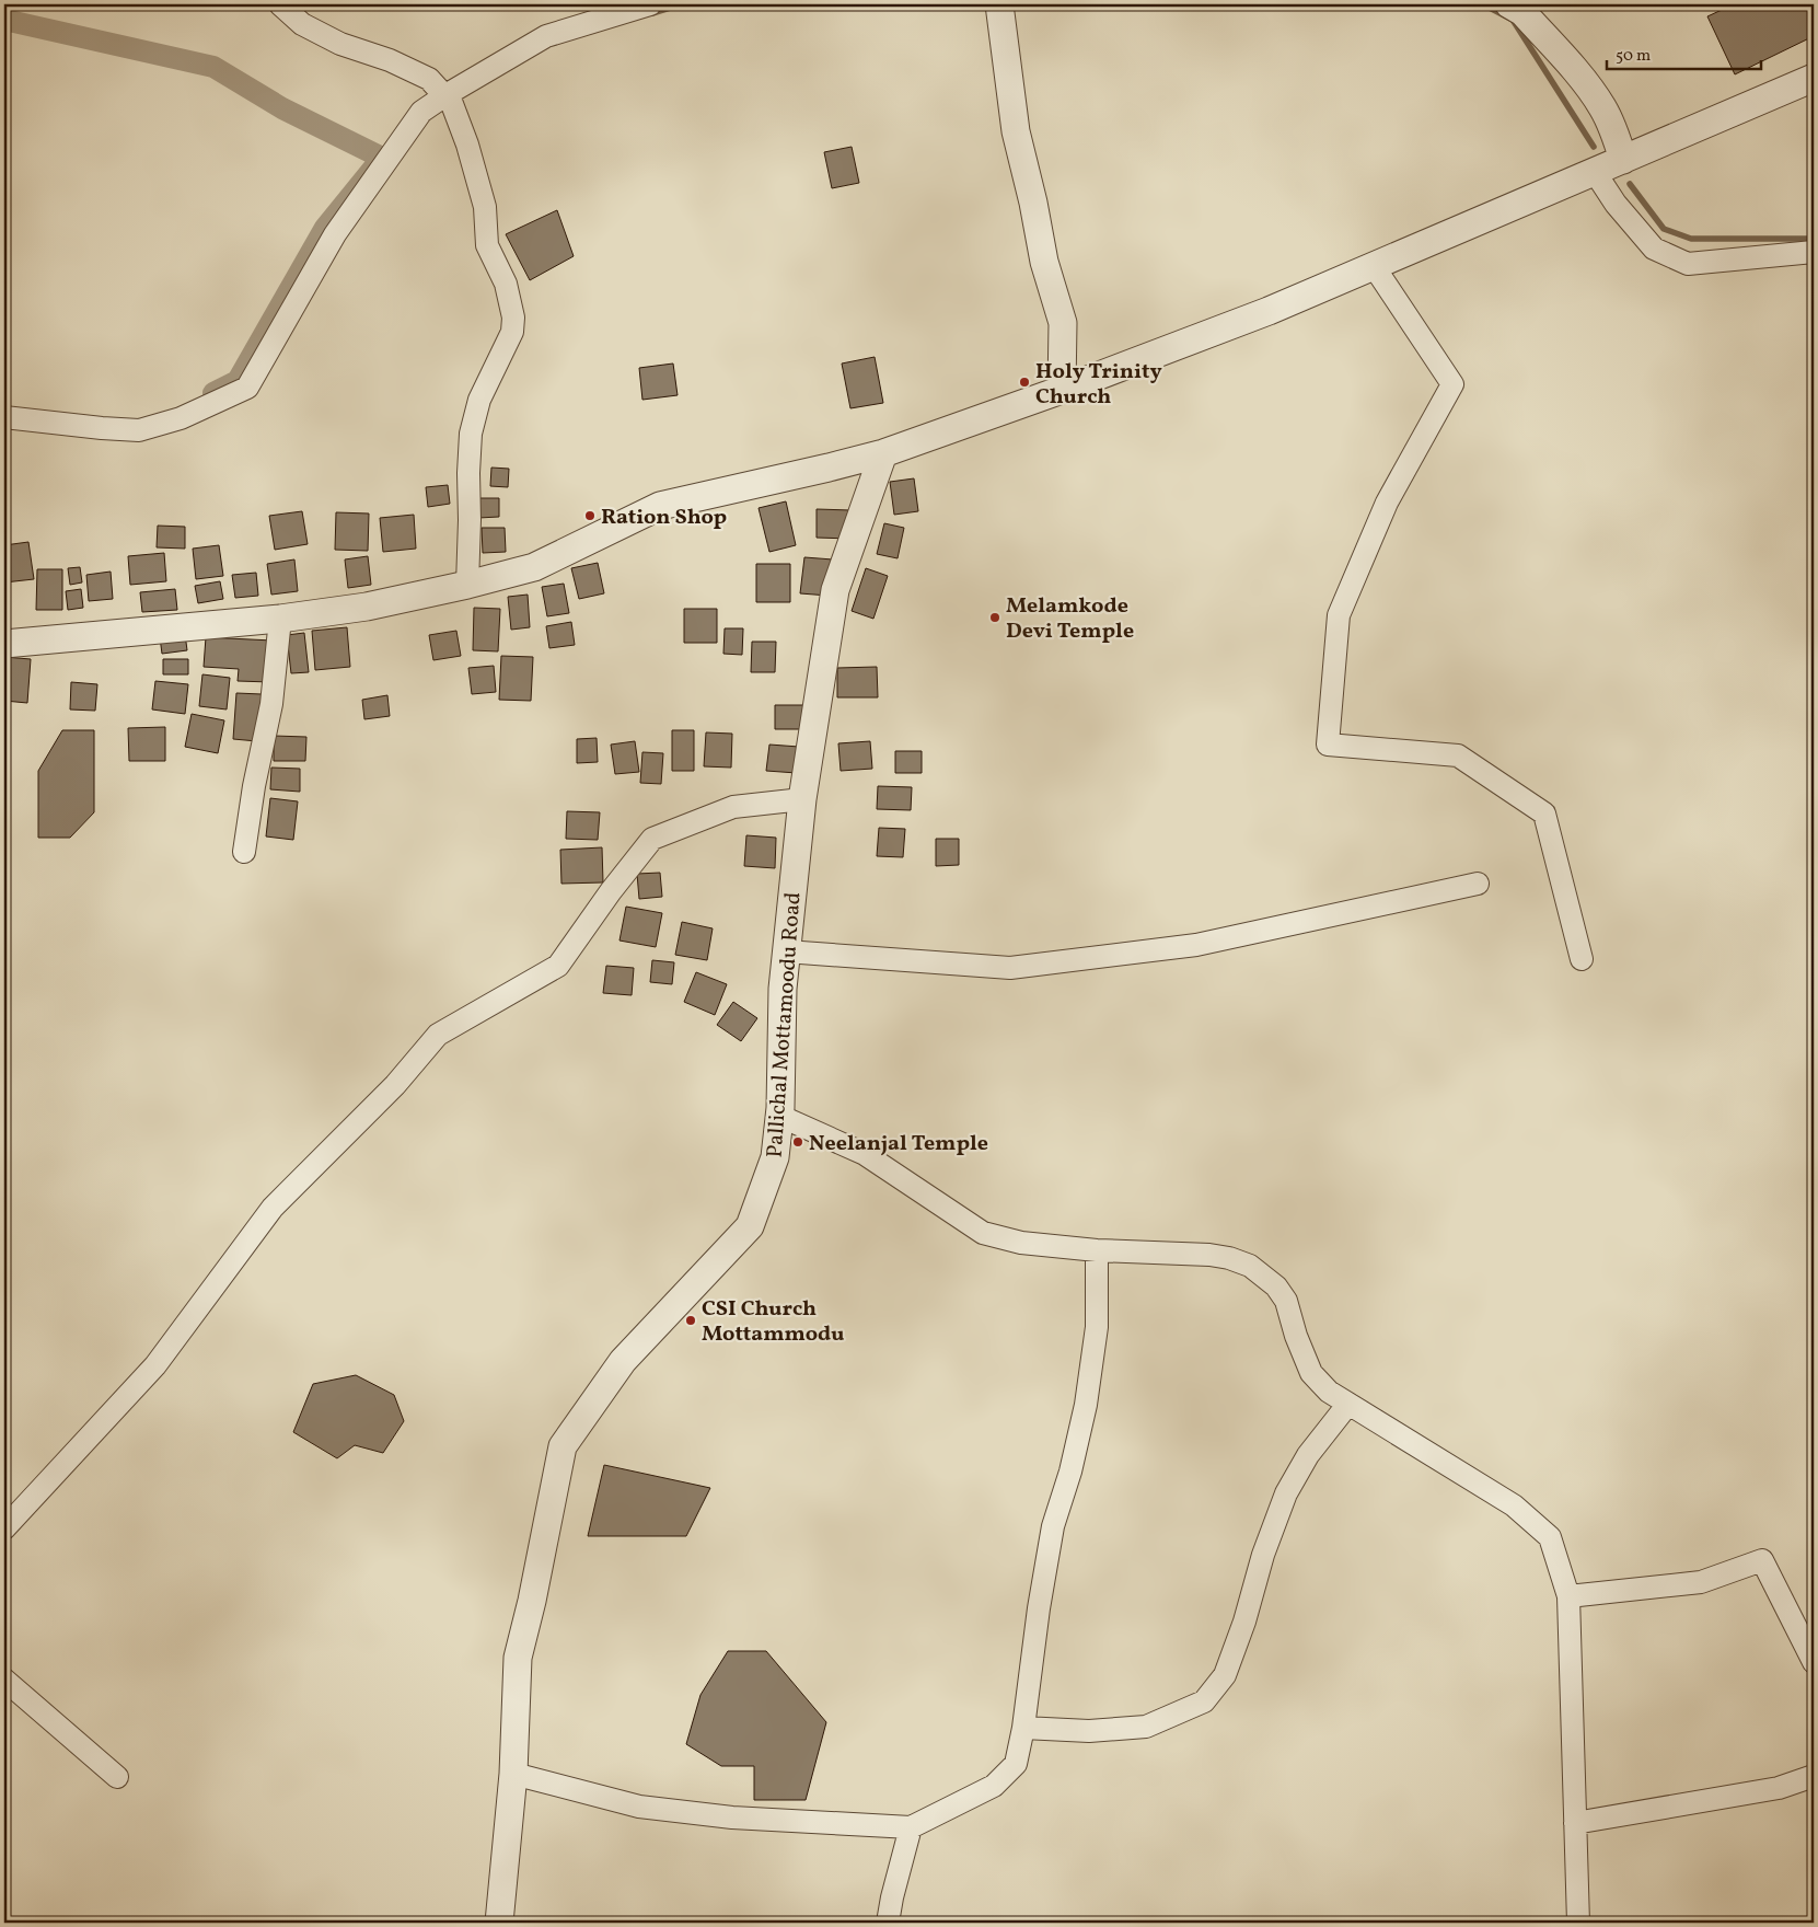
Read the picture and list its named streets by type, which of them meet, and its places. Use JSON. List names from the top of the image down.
{
  "streets": {
    "street": ["Pallichal Mottamoodu Road"]
  },
  "places": [
    "Holy Trinity Church",
    "Ration Shop",
    "Melamkode Devi Temple",
    "Neelanjal Temple",
    "CSI Church Mottammodu"
  ],
  "scale_bar": "50 m"
}
